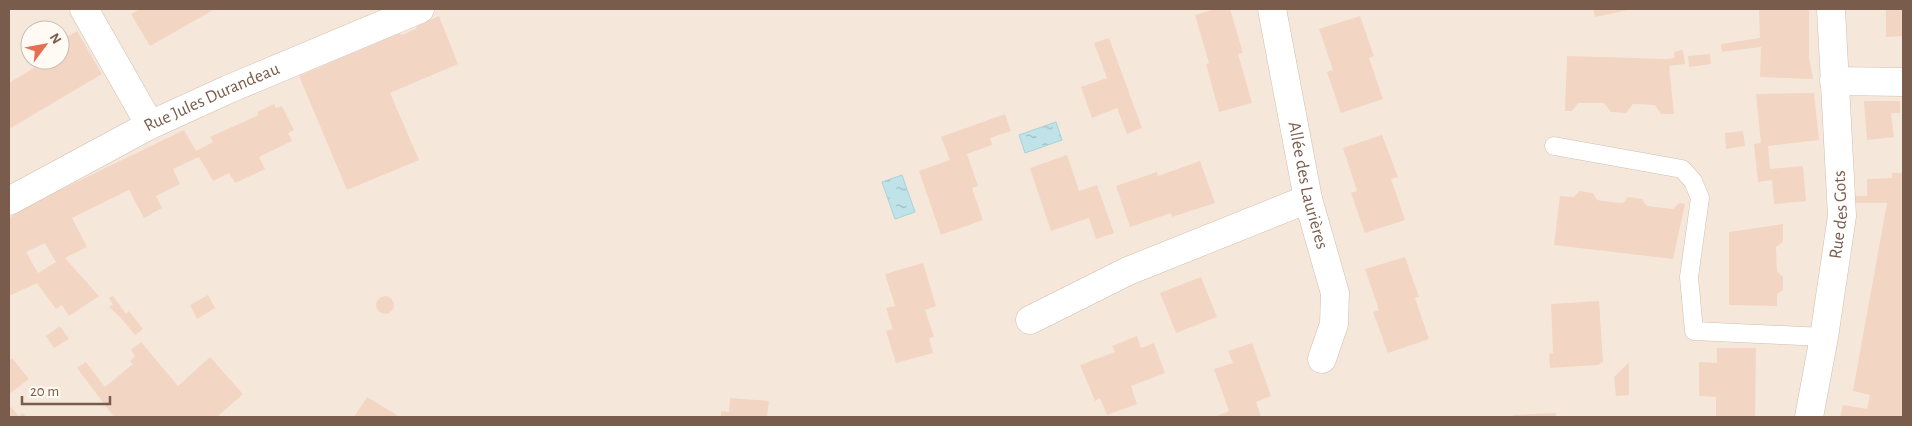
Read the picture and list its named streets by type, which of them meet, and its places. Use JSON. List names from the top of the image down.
{
  "streets": {
    "street": ["Rue Jules Durandeau", "Allée des Laurières", "Rue des Gots"]
  },
  "scale_bar": "20 m",
  "north": "top right"
}
